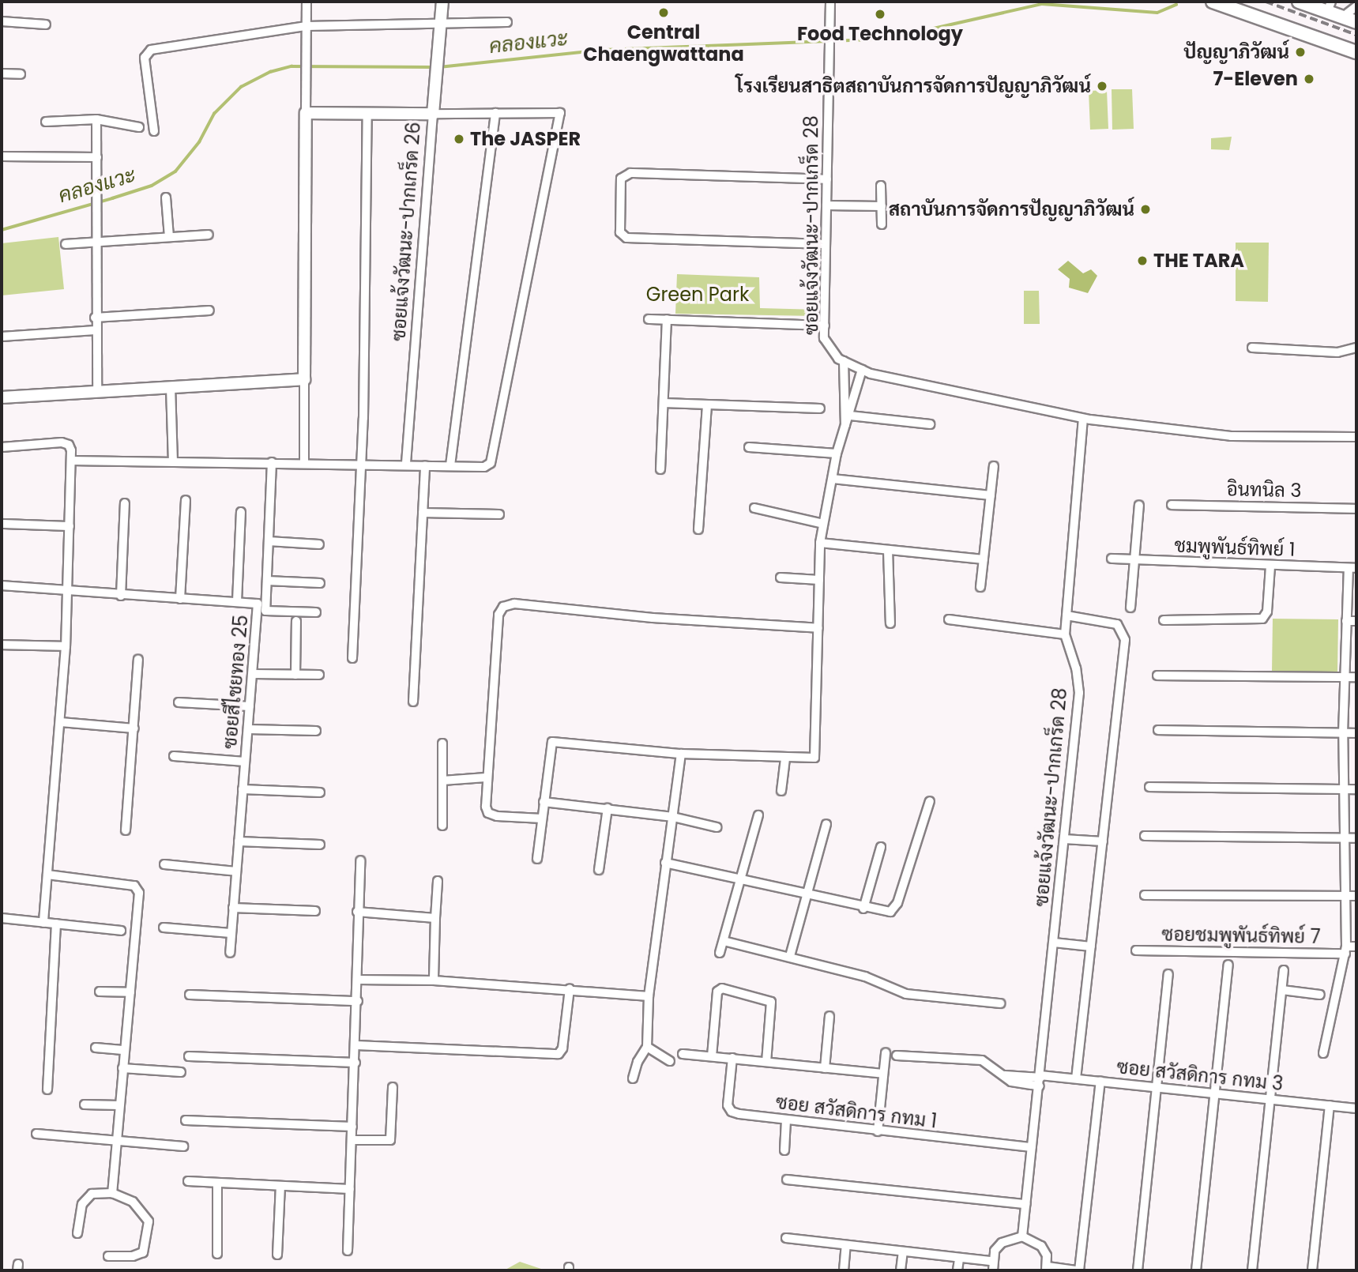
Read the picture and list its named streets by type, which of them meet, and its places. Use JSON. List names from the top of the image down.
{
  "streets": {
    "street": [
      "ซอยแจ้งวัฒนะ-ปากเกร็ด 28",
      "ซอยแจ้งวัฒนะ-ปากเกร็ด 26",
      "อินทนิล 3",
      "ชมพูพันธ์ทิพย์ 1",
      "ซอยสีไชยทอง 25",
      "ซอยชมพูพันธ์ทิพย์ 7",
      "ซอย สวัสดิการ กทม 3",
      "ซอย สวัสดิการ กทม 1"
    ]
  },
  "crossings": [
    ["ซอยแจ้งวัฒนะ-ปากเกร็ด 28", "ซอย สวัสดิการ กทม 3"],
    ["ซอยแจ้งวัฒนะ-ปากเกร็ด 28", "ซอย สวัสดิการ กทม 1"]
  ],
  "water": ["คลองแวะ"],
  "parks": ["Green Park"],
  "places": [
    "Central Chaengwattana",
    "Food Technology",
    "ปัญญาภิวัฒน์",
    "7-Eleven",
    "โรงเรียนสาธิตสถาบันการจัดการปัญญาภิวัฒน์",
    "The JASPER",
    "สถาบันการจัดการปัญญาภิวัฒน์",
    "THE TARA"
  ]
}
